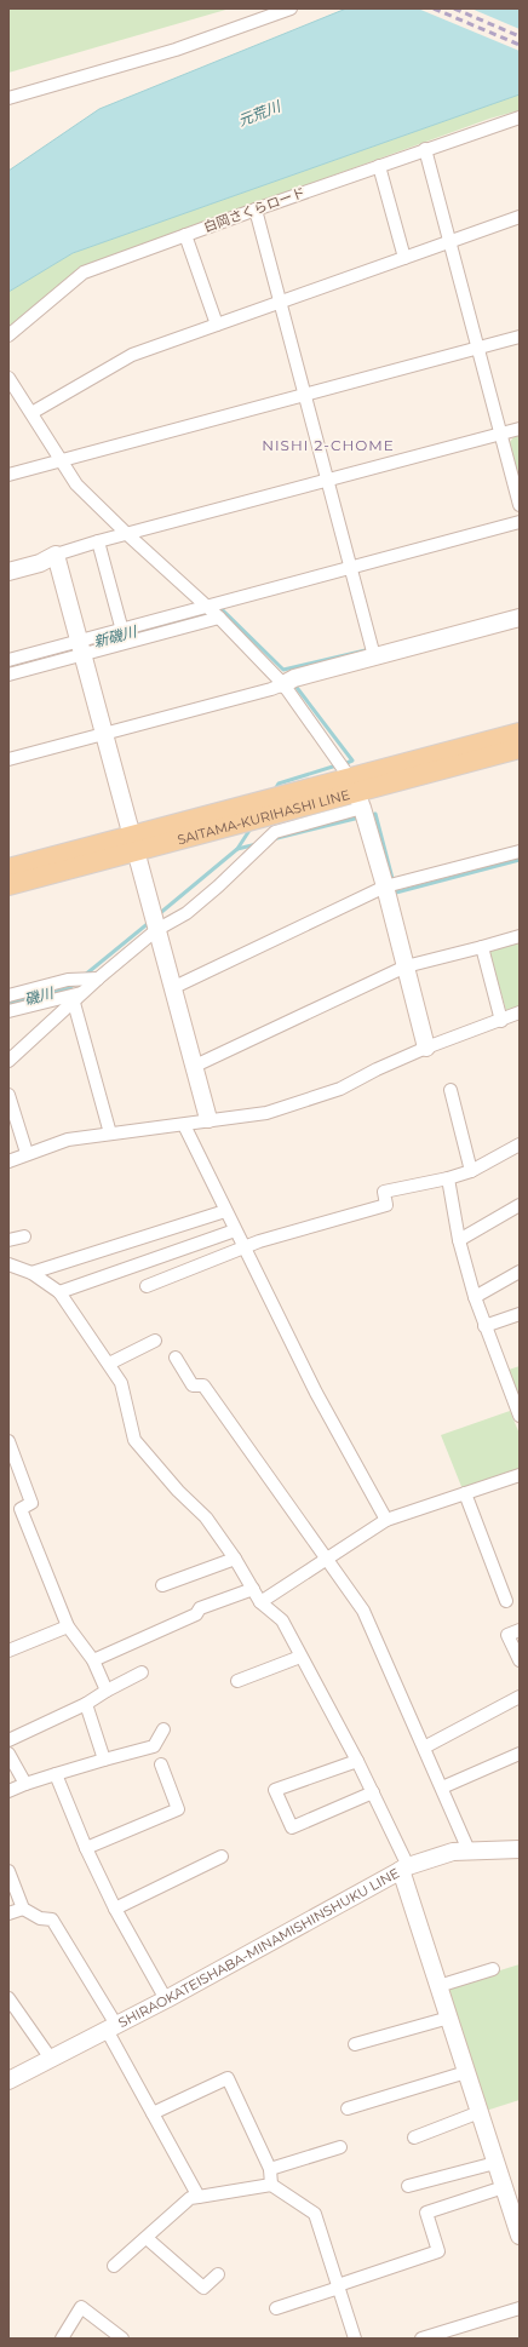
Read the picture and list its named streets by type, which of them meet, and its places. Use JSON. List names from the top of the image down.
{
  "streets": {
    "main road": ["SAITAMA-KURIHASHI LINE"],
    "street": ["白岡さくらロード", "SHIRAOKATEISHABA-MINAMISHINSHUKU LINE"]
  },
  "districts": ["NISHI 2-CHOME"],
  "water": ["元荒川", "新磯川", "磯川"]
}
